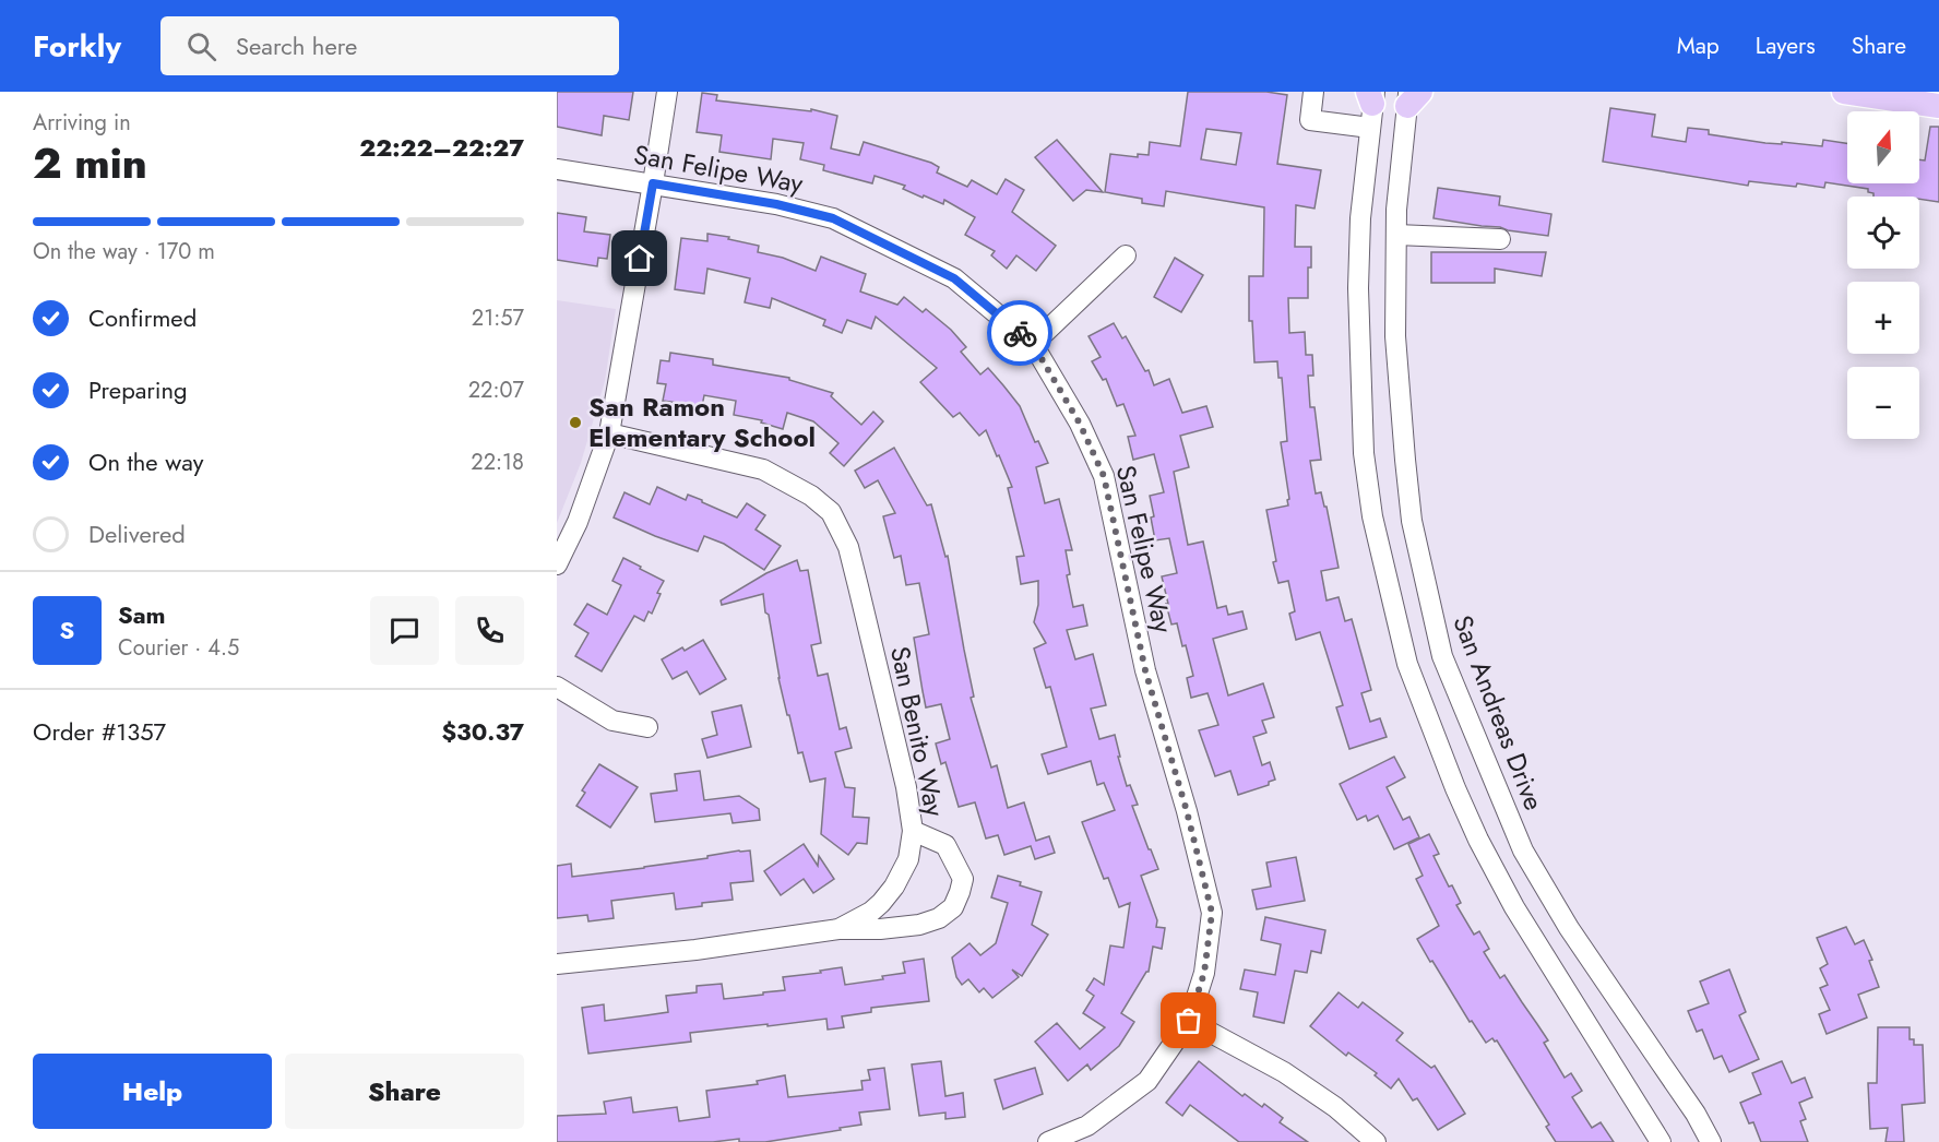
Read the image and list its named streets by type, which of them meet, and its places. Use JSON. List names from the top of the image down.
{
  "streets": {
    "street": ["San Felipe Way", "San Andreas Drive", "San Benito Way"]
  },
  "places": ["San Ramon Elementary School"],
  "north": "top",
  "page": {
    "header": "Forkly",
    "search": "Search here",
    "nav": ["Map", "Layers", "Share"],
    "heading": ["2 min", "Arriving in", "22:22–22:27"],
    "panel": [
      "Sam",
      "Courier · 4.5",
      "Order #1357",
      "$30.37"
    ],
    "map_buttons": ["+", "−"],
    "bar": "On the way · 170 m",
    "list": [
      ["Confirmed", "21:57"],
      ["Preparing", "22:07"],
      ["On the way", "22:18"],
      "Delivered"
    ],
    "round": "S",
    "buttons": ["Help", "Share"]
  }
}
